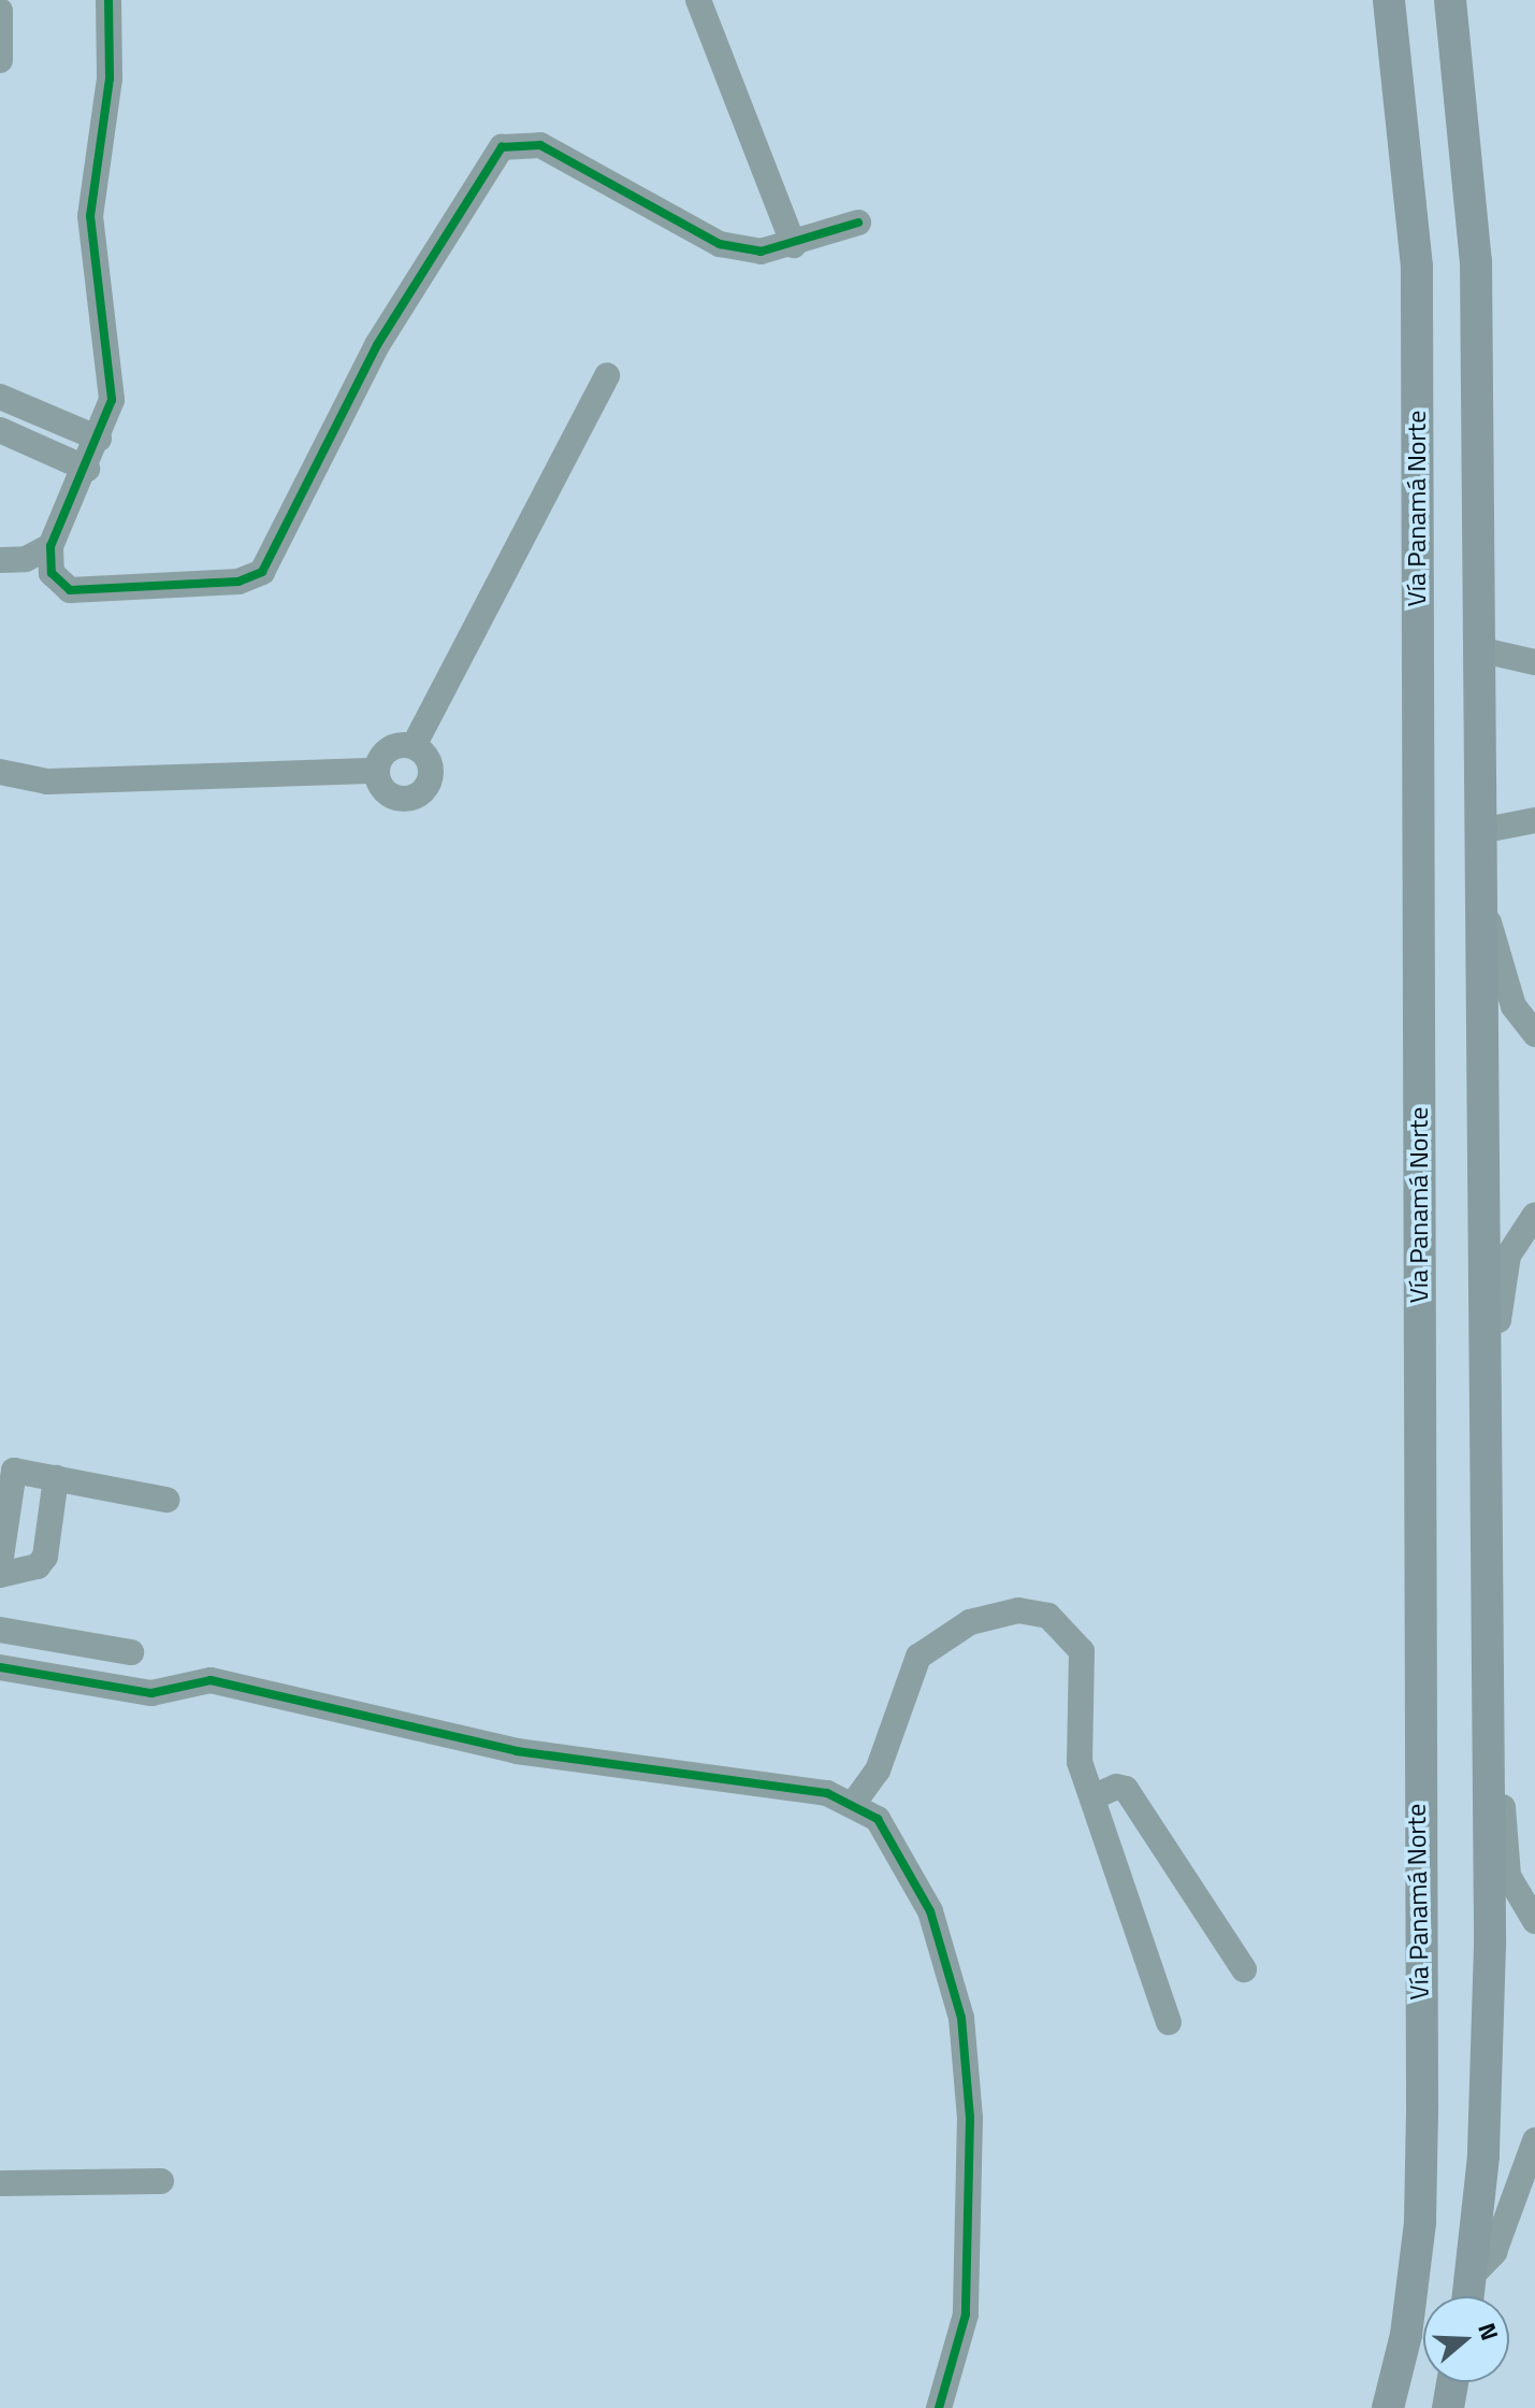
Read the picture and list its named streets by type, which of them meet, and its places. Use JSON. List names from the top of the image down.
{
  "streets": {
    "main road": ["Vía Panamá Norte"]
  },
  "north": "right"
}
